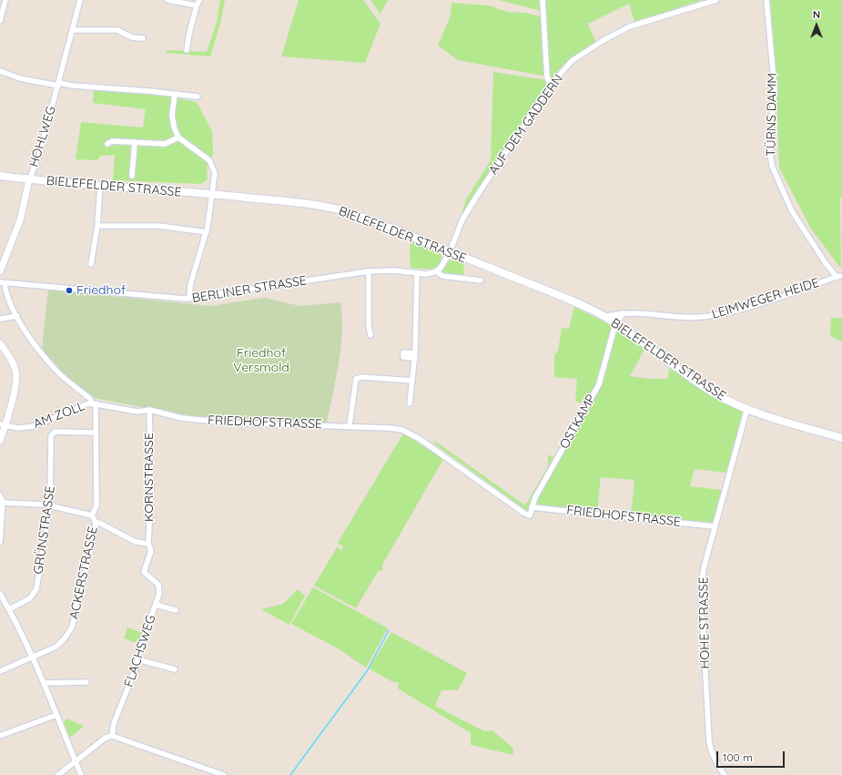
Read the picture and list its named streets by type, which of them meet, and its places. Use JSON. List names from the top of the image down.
{
  "streets": {
    "main road": ["BIELEFELDER STRASSE"],
    "street": [
      "TÜRNS DAMM",
      "AUF DEM GADDERN",
      "HOHLWEG",
      "BERLINER STRASSE",
      "LEIMWEGER HEIDE",
      "AM ZOLL",
      "OSTKAMP",
      "FRIEDHOFSTRASSE",
      "KORNSTRASSE",
      "GRÜNSTRASSE",
      "ACKERSTRASSE",
      "HOHE STRASSE",
      "FLACHSWEG"
    ]
  },
  "crossings": [
    ["TÜRNS DAMM", "LEIMWEGER HEIDE"],
    ["AUF DEM GADDERN", "BIELEFELDER STRASSE"],
    ["HOHLWEG", "BIELEFELDER STRASSE"],
    ["BIELEFELDER STRASSE", "LEIMWEGER HEIDE"],
    ["BIELEFELDER STRASSE", "OSTKAMP"],
    ["BIELEFELDER STRASSE", "HOHE STRASSE"],
    ["AM ZOLL", "FRIEDHOFSTRASSE"],
    ["AM ZOLL", "ACKERSTRASSE"],
    ["OSTKAMP", "FRIEDHOFSTRASSE"],
    ["FRIEDHOFSTRASSE", "KORNSTRASSE"],
    ["FRIEDHOFSTRASSE", "ACKERSTRASSE"],
    ["FRIEDHOFSTRASSE", "HOHE STRASSE"],
    ["KORNSTRASSE", "FLACHSWEG"],
    ["GRÜNSTRASSE", "ACKERSTRASSE"]
  ],
  "parks": ["Friedhof Versmold"],
  "places": ["Friedhof"],
  "scale_bar": "100 m",
  "north": "top"
}
